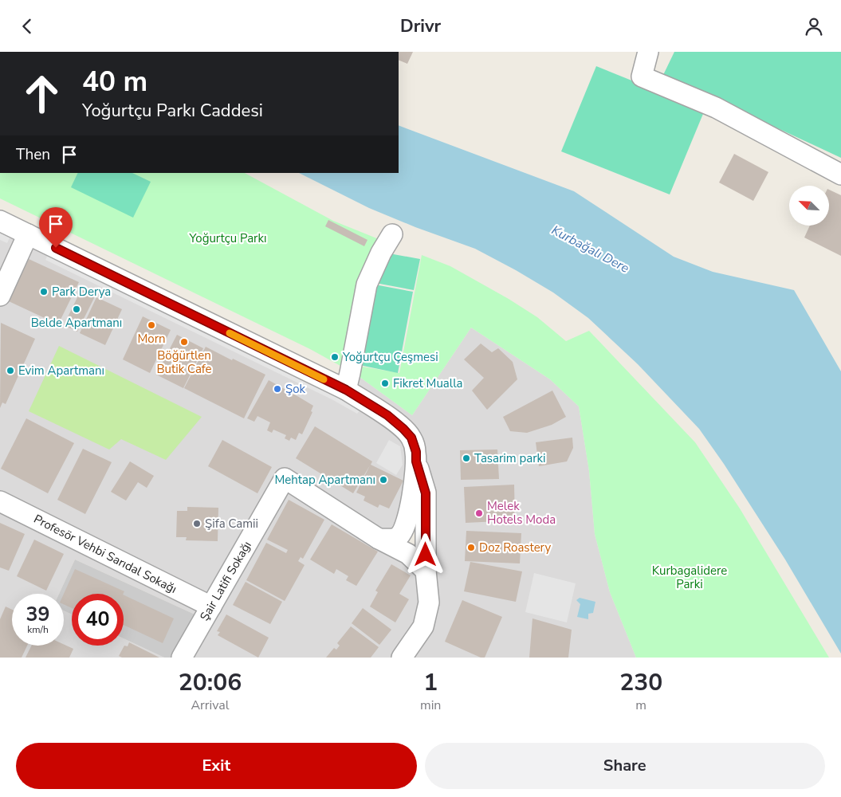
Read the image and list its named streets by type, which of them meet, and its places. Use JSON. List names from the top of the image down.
{
  "streets": {
    "street": ["Profesör Vehbi Sarıdal Sokağı", "Şair Latifi Sokağı"]
  },
  "crossings": [
    ["Profesör Vehbi Sarıdal Sokağı", "Şair Latifi Sokağı"]
  ],
  "water": ["Kurbağalı Dere"],
  "parks": ["Yoğurtçu Parkı", "Kurbagalidere Parki"],
  "places": [
    "Park Derya",
    "Belde Apartmanı",
    "Morn",
    "Böğürtlen Butik Cafe",
    "Yoğurtçu Çeşmesi",
    "Evim Apartmanı",
    "Fikret Mualla",
    "Şok",
    "Tasarim parki",
    "Mehtap Apartmanı",
    "Melek Hotels Moda",
    "Şifa Camii",
    "Doz Roastery"
  ],
  "north": "top left",
  "page": {
    "header": "Drivr",
    "turn": ["40 m", "Yoğurtçu Parkı Caddesi"],
    "then": "Then",
    "speed": "39 km/h",
    "limit": "40",
    "eta": [
      "20:06",
      "Arrival",
      "1",
      "min",
      "230",
      "m"
    ],
    "buttons": ["Exit", "Share"]
  }
}
